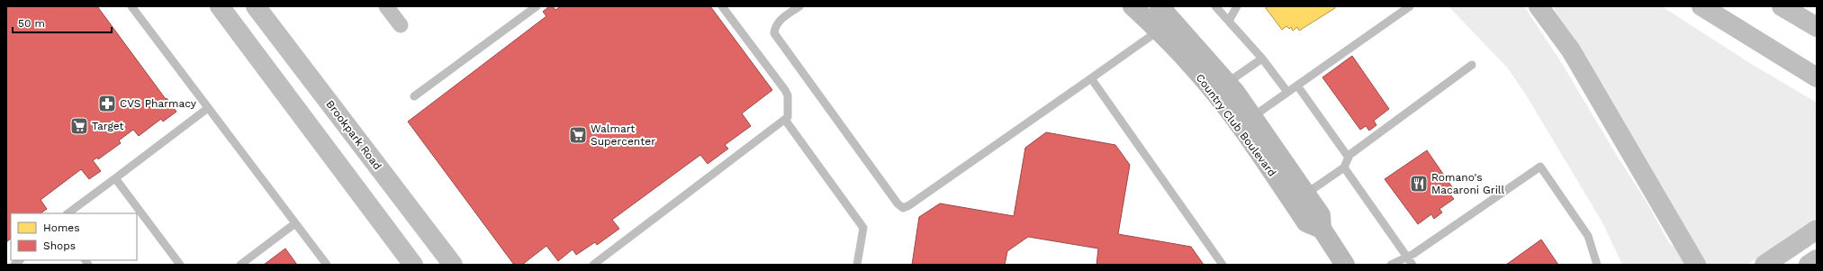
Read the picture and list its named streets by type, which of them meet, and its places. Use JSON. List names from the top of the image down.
{
  "streets": {
    "main road": ["Brookpark Road"],
    "street": ["Country Club Boulevard"]
  },
  "places": {
    "pharmacy": ["CVS Pharmacy"],
    "supermarket": ["Target", "Walmart Supercenter"],
    "restaurant": ["Romano's Macaroni Grill"]
  },
  "legend": ["Homes", "Shops"],
  "scale_bar": "50 m"
}
